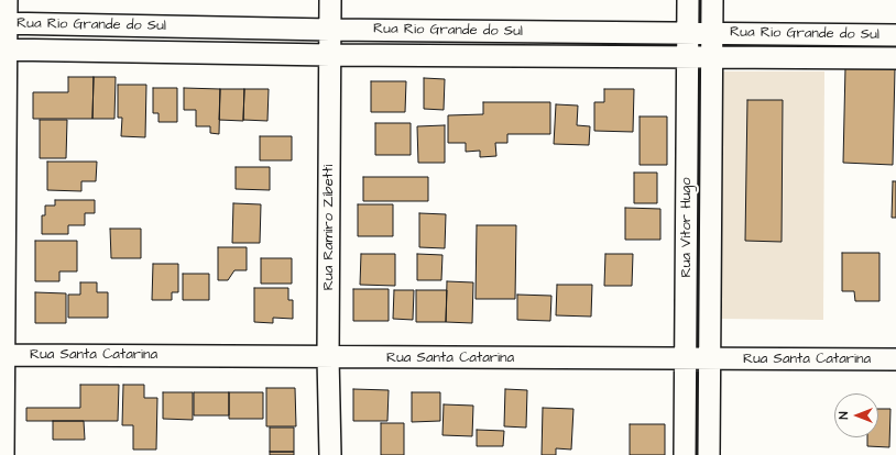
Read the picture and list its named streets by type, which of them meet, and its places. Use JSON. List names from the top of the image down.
{
  "streets": {
    "street": [
      "Rua Rio Grande do Sul",
      "Rua Ramiro Zibetti",
      "Rua Vitor Hugo",
      "Rua Santa Catarina"
    ]
  },
  "crossings": [
    ["Rua Rio Grande do Sul", "Rua Ramiro Zibetti"],
    ["Rua Rio Grande do Sul", "Rua Vitor Hugo"],
    ["Rua Ramiro Zibetti", "Rua Santa Catarina"],
    ["Rua Vitor Hugo", "Rua Santa Catarina"]
  ],
  "north": "left"
}
